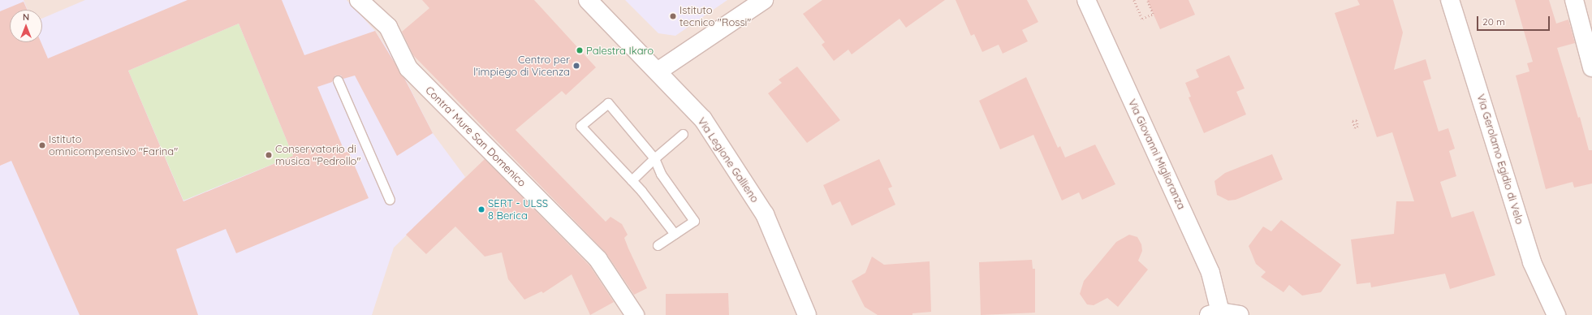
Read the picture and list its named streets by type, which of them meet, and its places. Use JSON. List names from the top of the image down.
{
  "streets": {
    "street": [
      "Contra' Mure San Domenico",
      "Via Giovanni Miglioranza",
      "Via Gerolamo Egidio di Velo",
      "Via Legione Gallieno"
    ]
  },
  "places": [
    "Istituto tecnico \"Rossi\"",
    "Palestra Ikaro",
    "Centro per l'impiego di Vicenza",
    "Istituto omnicomprensivo \"Farina\"",
    "Conservatorio di musica \"Pedrollo\"",
    "SERT - ULSS 8 Berica"
  ],
  "scale_bar": "20 m",
  "north": "top"
}
